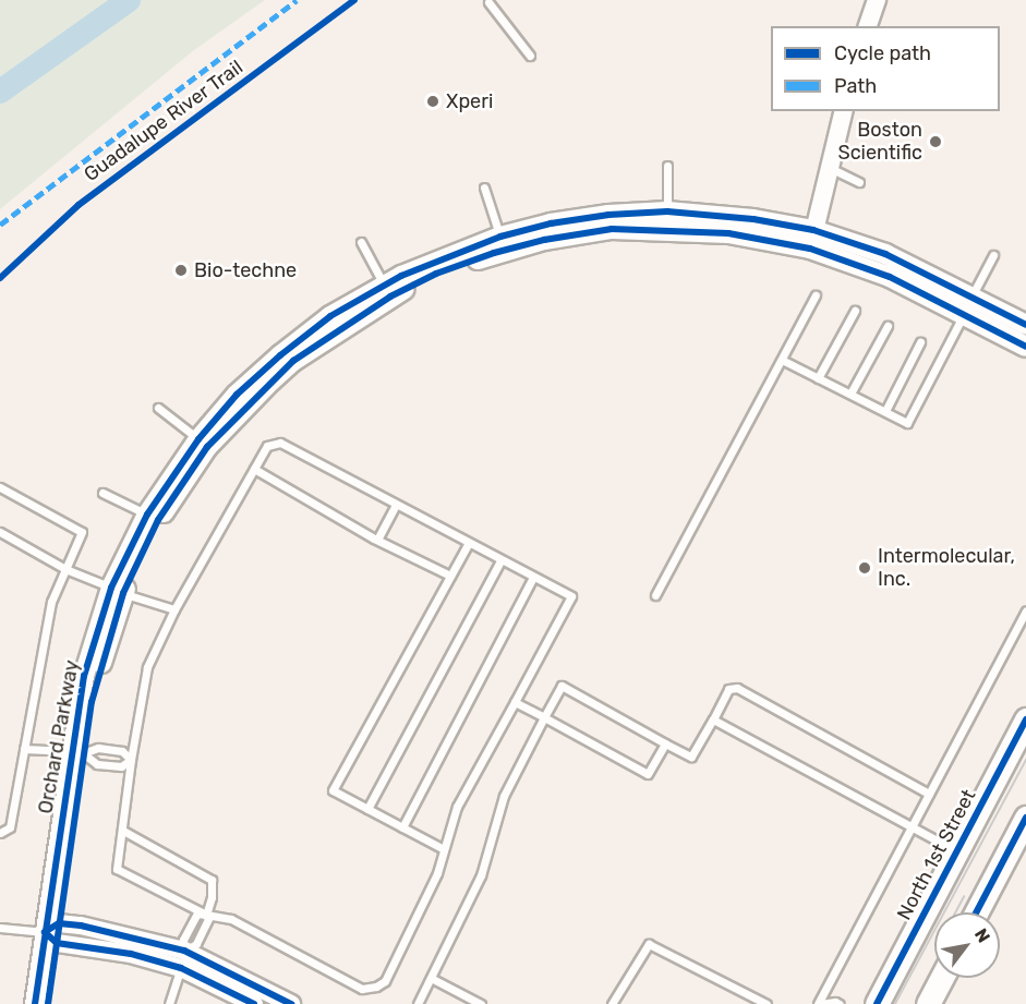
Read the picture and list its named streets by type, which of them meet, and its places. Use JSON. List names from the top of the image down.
{
  "streets": {
    "main road": ["Orchard Parkway", "North 1st Street"],
    "cycle path": ["Guadalupe River Trail"]
  },
  "places": [
    "Xperi",
    "Boston Scientific",
    "Bio-techne",
    "Intermolecular, Inc."
  ],
  "legend": ["Cycle path", "Path"],
  "north": "top right"
}
